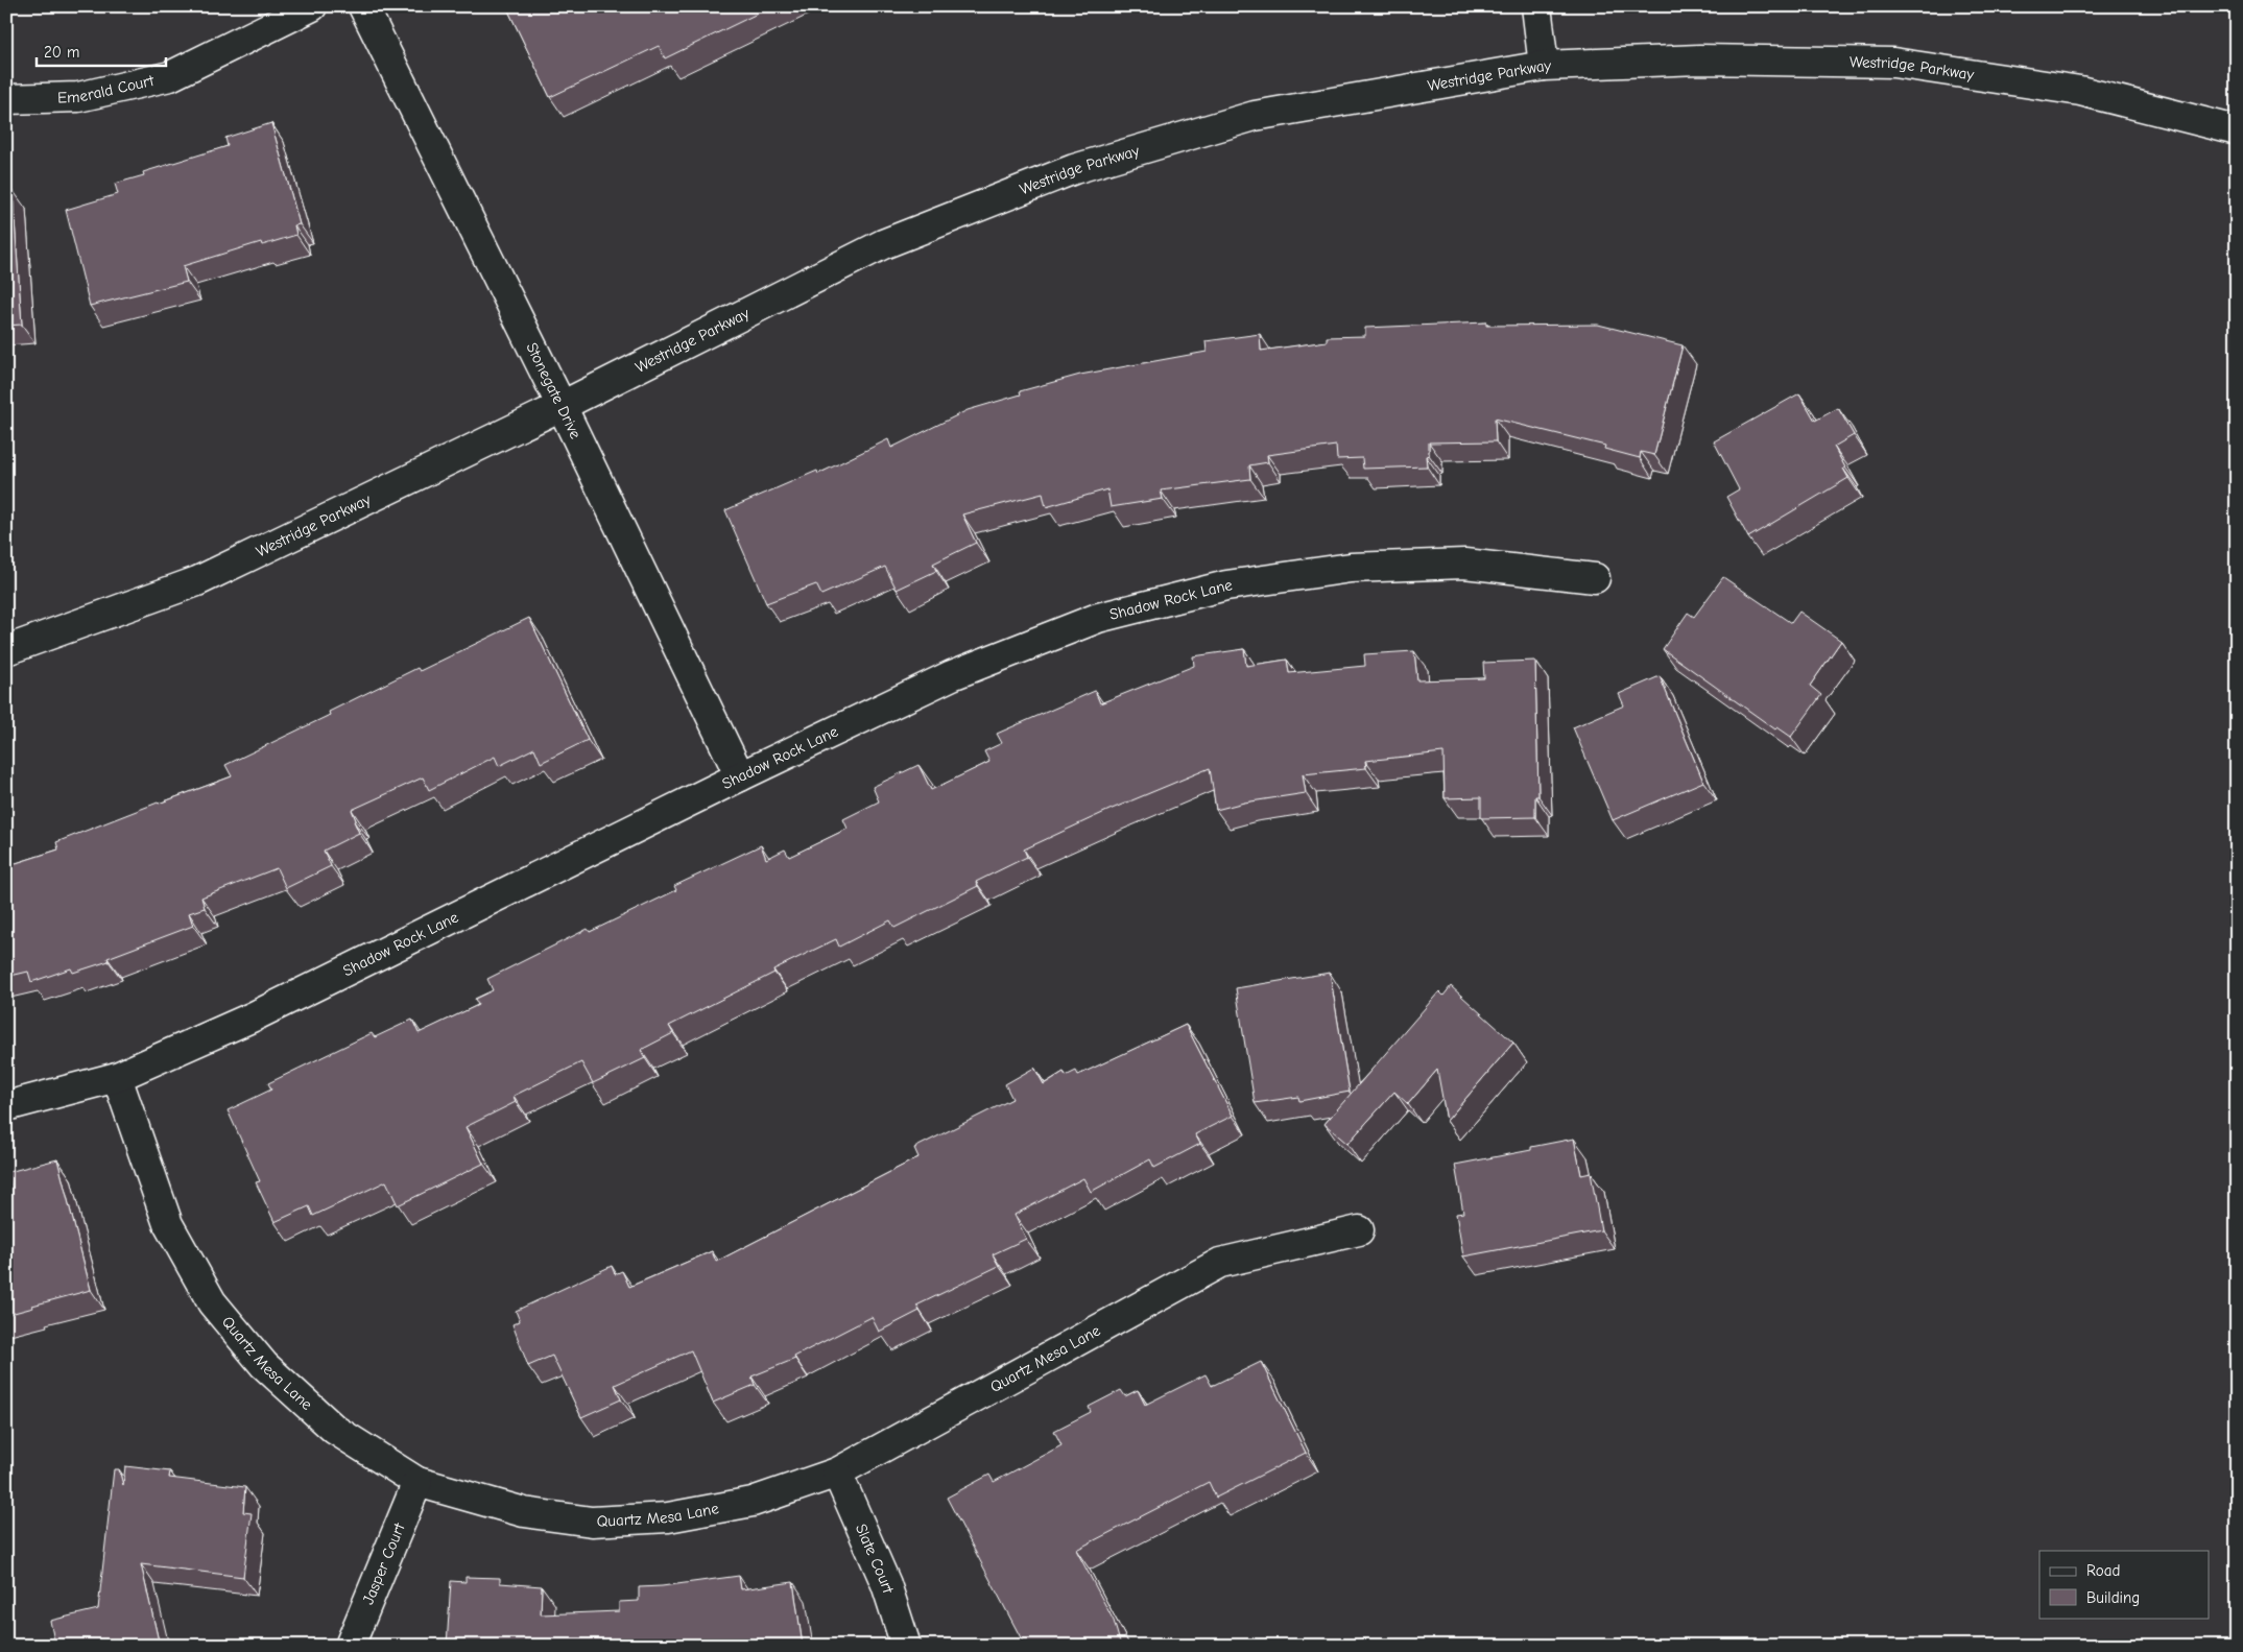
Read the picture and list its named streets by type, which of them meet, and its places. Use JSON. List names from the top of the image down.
{
  "streets": {
    "street": [
      "Westridge Parkway",
      "Emerald Court",
      "Stonegate Drive",
      "Shadow Rock Lane",
      "Quartz Mesa Lane",
      "Slate Court",
      "Jasper Court"
    ]
  },
  "crossings": [
    ["Westridge Parkway", "Stonegate Drive"],
    ["Stonegate Drive", "Shadow Rock Lane"],
    ["Shadow Rock Lane", "Quartz Mesa Lane"],
    ["Quartz Mesa Lane", "Slate Court"],
    ["Quartz Mesa Lane", "Jasper Court"]
  ],
  "legend": ["Road", "Building"],
  "scale_bar": "20 m"
}
